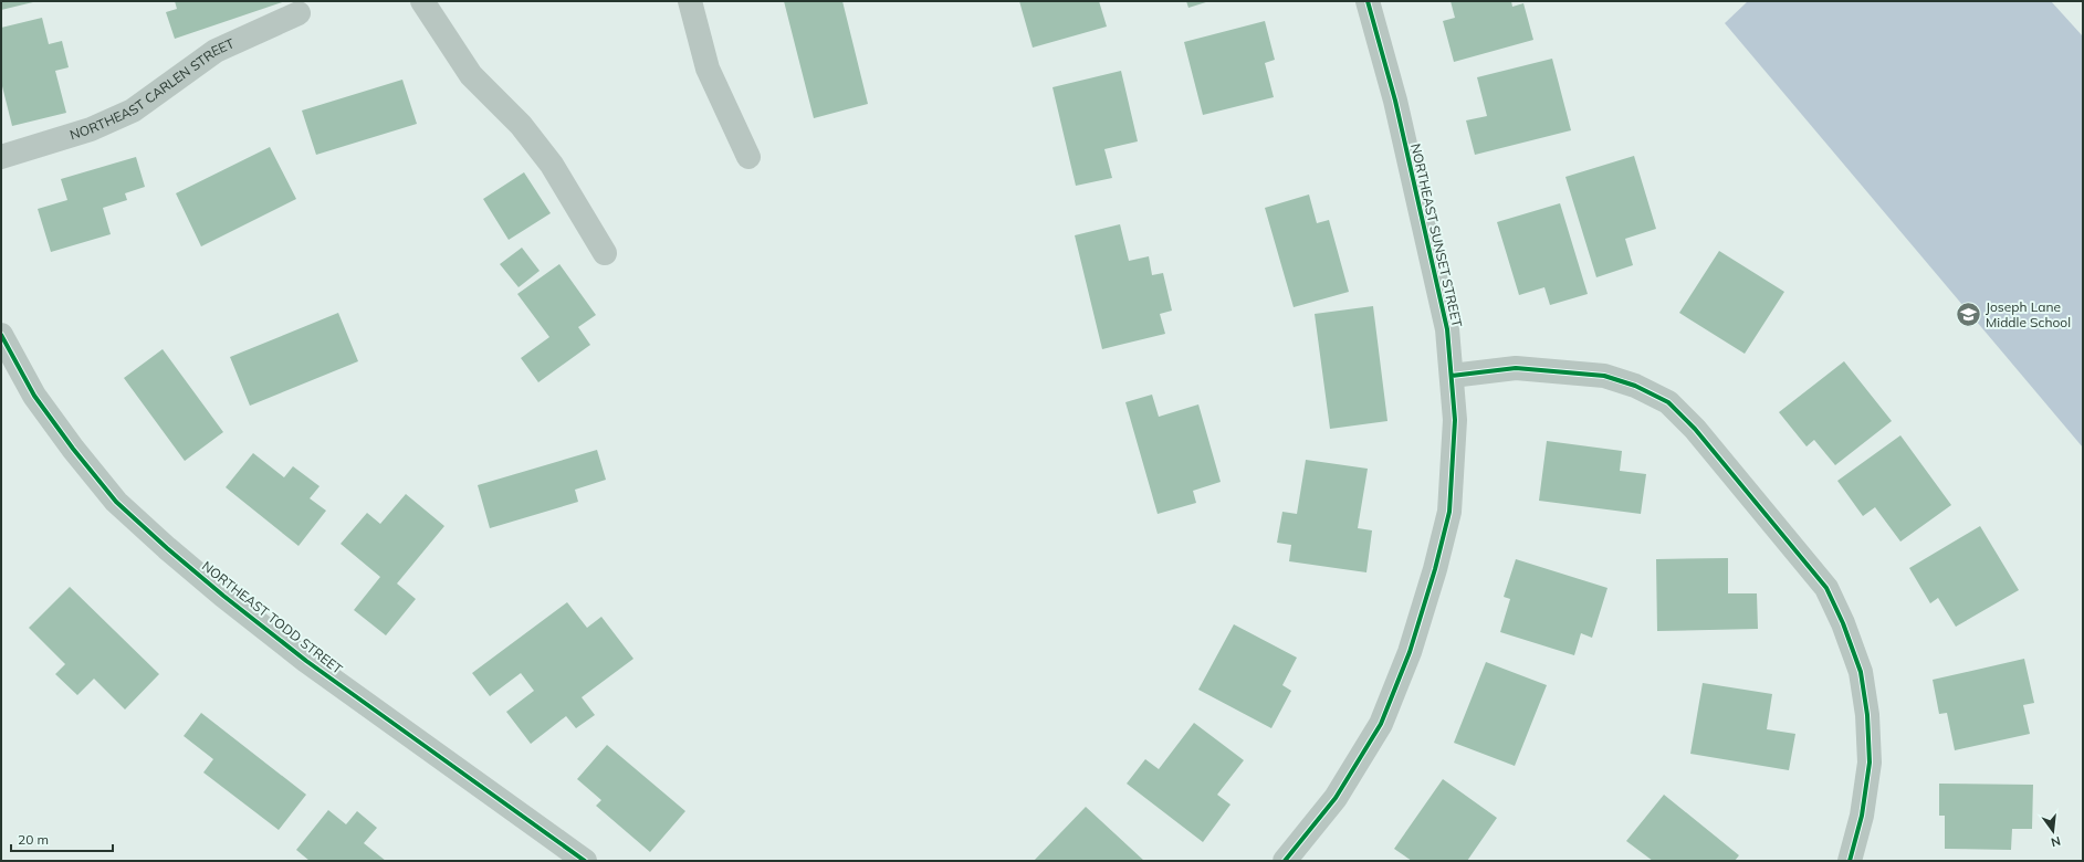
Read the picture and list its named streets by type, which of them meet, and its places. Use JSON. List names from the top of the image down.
{
  "streets": {
    "street": ["NORTHEAST CARLEN STREET", "NORTHEAST SUNSET STREET", "NORTHEAST TODD STREET"]
  },
  "places": {
    "school or university": ["Joseph Lane Middle School"]
  },
  "scale_bar": "20 m",
  "north": "bottom"
}
